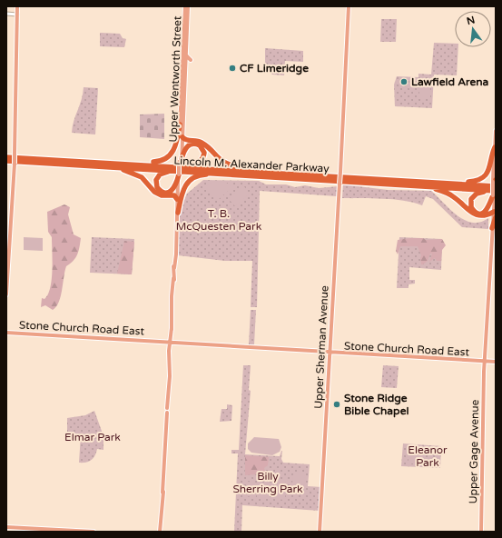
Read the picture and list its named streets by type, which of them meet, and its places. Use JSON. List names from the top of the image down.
{
  "streets": {
    "highway": ["Lincoln M. Alexander Parkway"],
    "main road": [
      "Upper Wentworth Street",
      "Stone Church Road East",
      "Upper Sherman Avenue",
      "Upper Gage Avenue"
    ]
  },
  "crossings": [
    ["Upper Wentworth Street", "Lincoln M. Alexander Parkway"],
    ["Upper Wentworth Street", "Stone Church Road East"],
    ["Stone Church Road East", "Upper Sherman Avenue"],
    ["Stone Church Road East", "Upper Gage Avenue"]
  ],
  "parks": [
    "T. B. McQuesten Park",
    "Elmar Park",
    "Eleanor Park",
    "Billy Sherring Park"
  ],
  "places": ["CF Limeridge", "Lawfield Arena", "Stone Ridge Bible Chapel"],
  "north": "top"
}
